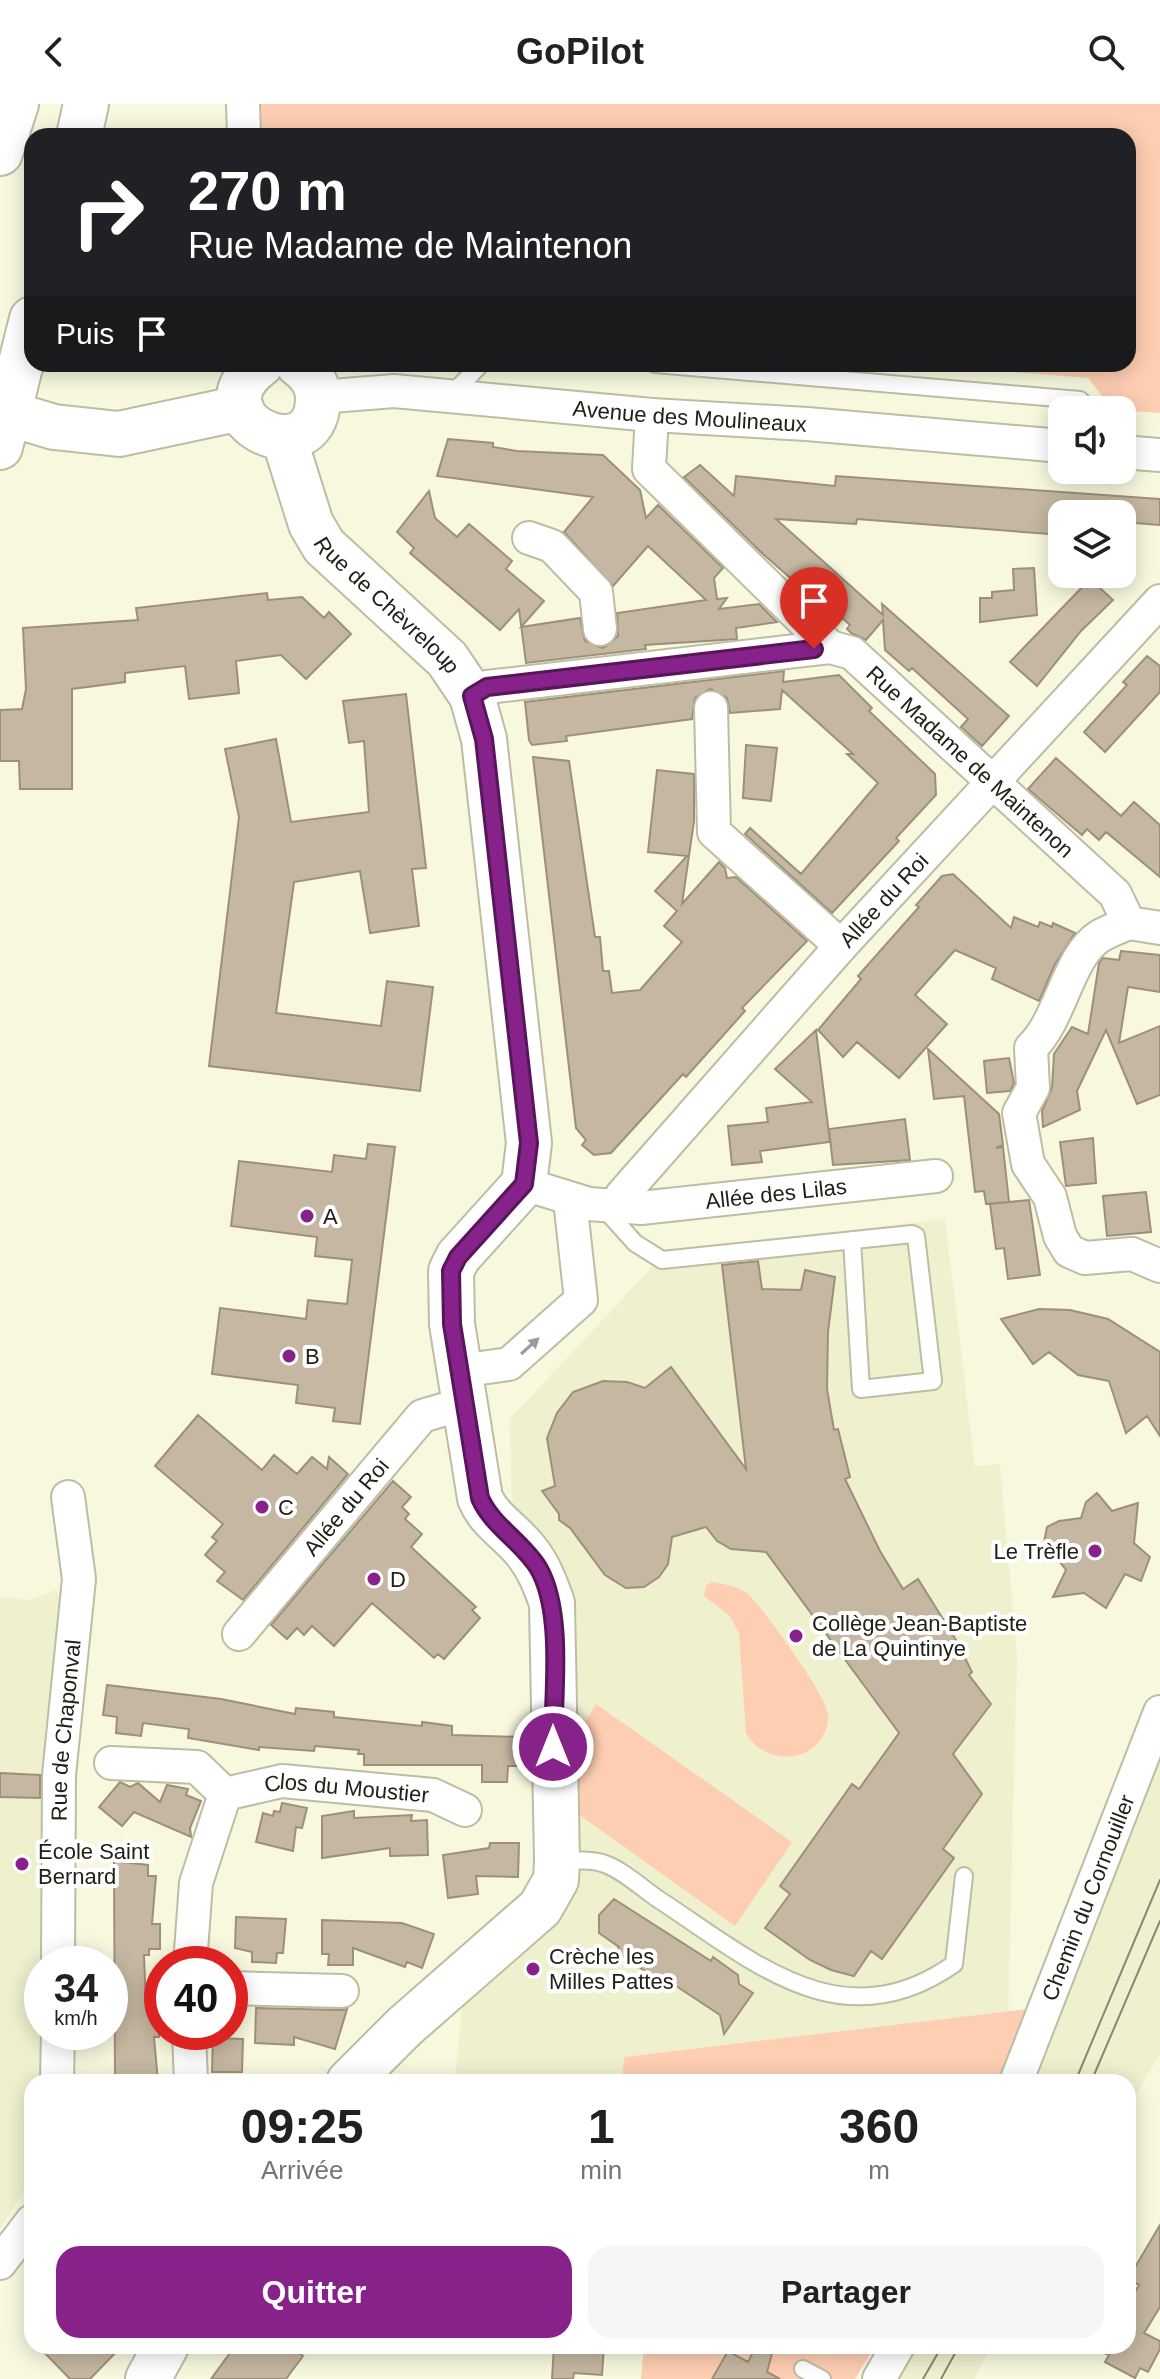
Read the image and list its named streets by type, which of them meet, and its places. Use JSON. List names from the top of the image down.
{
  "streets": {
    "street": [
      "Avenue des Moulineaux",
      "Rue de Chèvreloup",
      "Rue Madame de Maintenon",
      "Allée du Roi",
      "Allée des Lilas",
      "Rue de Chaponval",
      "Clos du Moustier",
      "Chemin du Cornouiller"
    ]
  },
  "crossings": [
    ["Avenue des Moulineaux", "Rue Madame de Maintenon"],
    ["Rue de Chèvreloup", "Allée des Lilas"],
    ["Rue Madame de Maintenon", "Allée du Roi"],
    ["Allée du Roi", "Allée des Lilas"]
  ],
  "places": [
    "A",
    "B",
    "C",
    "Le Trèfle",
    "D",
    "Collège Jean-Baptiste de La Quintinye",
    "École Saint Bernard",
    "Crèche les Milles Pattes"
  ],
  "page": {
    "header": "GoPilot",
    "turn": ["270 m", "Rue Madame de Maintenon"],
    "then": "Puis",
    "speed": "34 km/h",
    "limit": "40",
    "eta": [
      "09:25",
      "Arrivée",
      "1",
      "min",
      "360",
      "m"
    ],
    "buttons": ["Quitter", "Partager"]
  }
}
